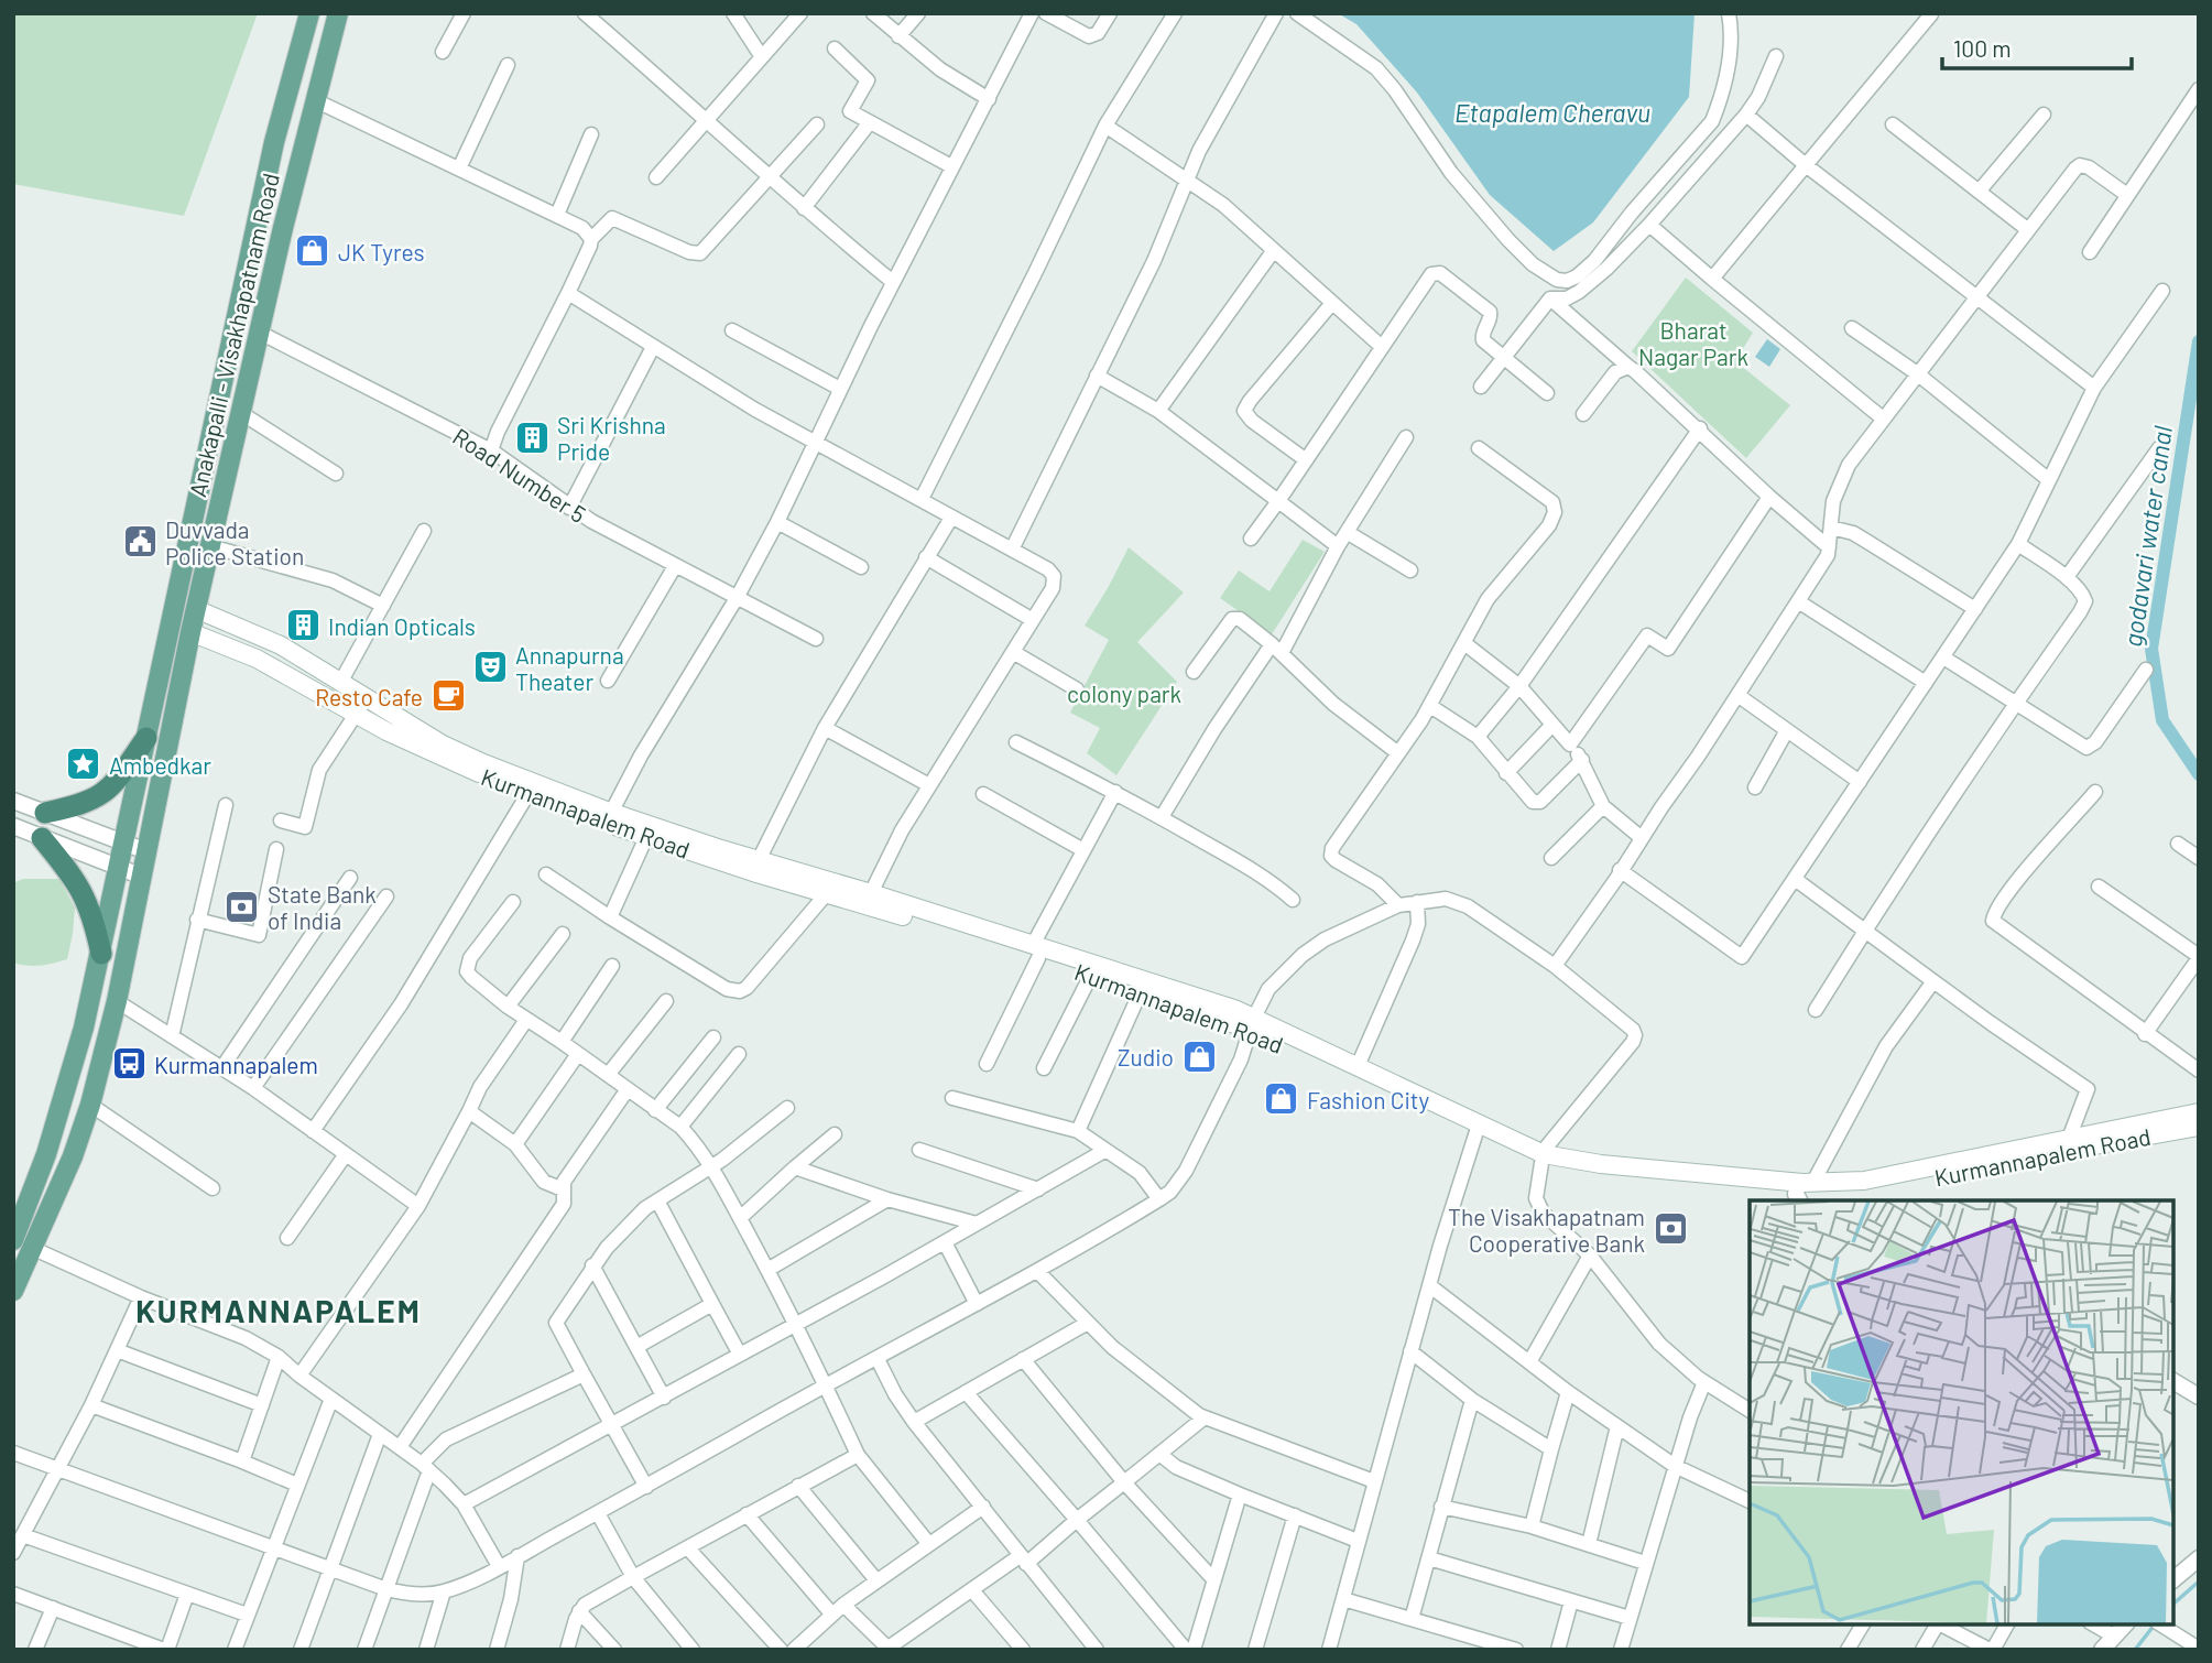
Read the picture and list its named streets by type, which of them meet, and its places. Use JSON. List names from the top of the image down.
{
  "streets": {
    "main road": ["Anakapalli - Visakhapatnam Road", "Kurmannapalem Road"],
    "street": ["Road Number 5"]
  },
  "crossings": [
    ["Anakapalli - Visakhapatnam Road", "Road Number 5"],
    ["Anakapalli - Visakhapatnam Road", "Kurmannapalem Road"]
  ],
  "districts": ["KURMANNAPALEM"],
  "water": ["Etapalem Cheravu", "godavari water canal"],
  "parks": ["Bharat Nagar Park", "colony park"],
  "places": {
    "shop": ["JK Tyres", "Zudio", "Fashion City"],
    "building": ["Sri Krishna Pride", "Indian Opticals"],
    "public building": ["Duvvada Police Station"],
    "theatre": ["Annapurna Theater"],
    "cafe": ["Resto Cafe"],
    "place": ["Ambedkar"],
    "bank": ["State Bank of India", "The Visakhapatnam Cooperative Bank"],
    "bus stop": ["Kurmannapalem"]
  },
  "scale_bar": "100 m"
}
